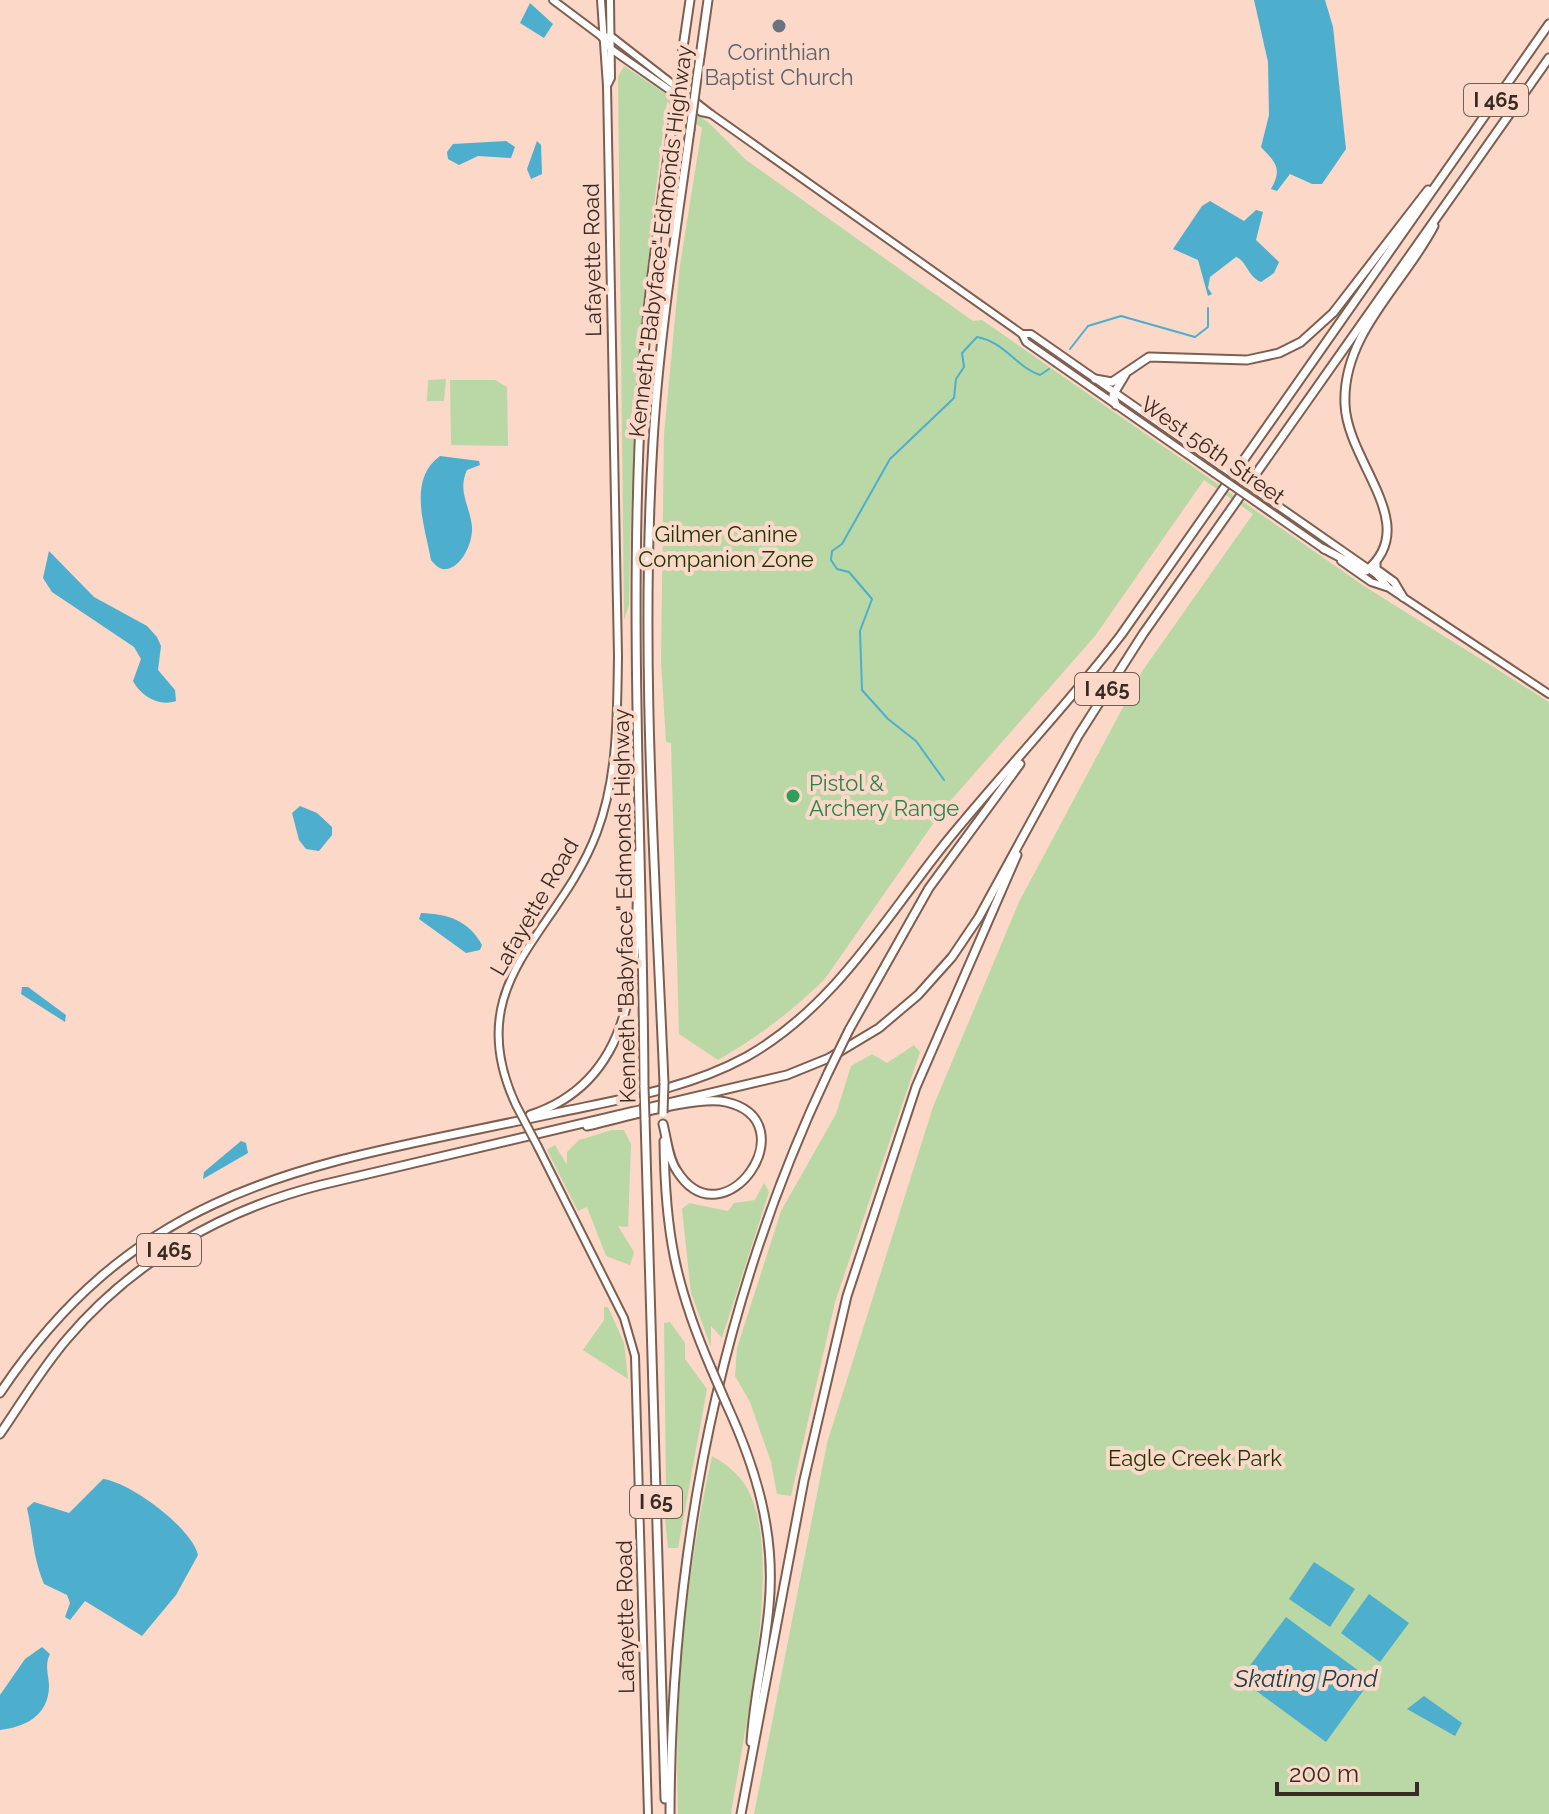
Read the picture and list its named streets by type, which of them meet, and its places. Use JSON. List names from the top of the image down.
{
  "streets": {
    "highway": ["I 465", "Kenneth \"Babyface\" Edmonds Highway", "I 65"],
    "main road": ["Lafayette Road", "West 56th Street"]
  },
  "crossings": [
    ["Lafayette Road", "West 56th Street"]
  ],
  "water": ["Skating Pond"],
  "parks": ["Gilmer Canine Companion Zone", "Eagle Creek Park"],
  "places": ["Corinthian Baptist Church", "Pistol & Archery Range"],
  "scale_bar": "200 m"
}
